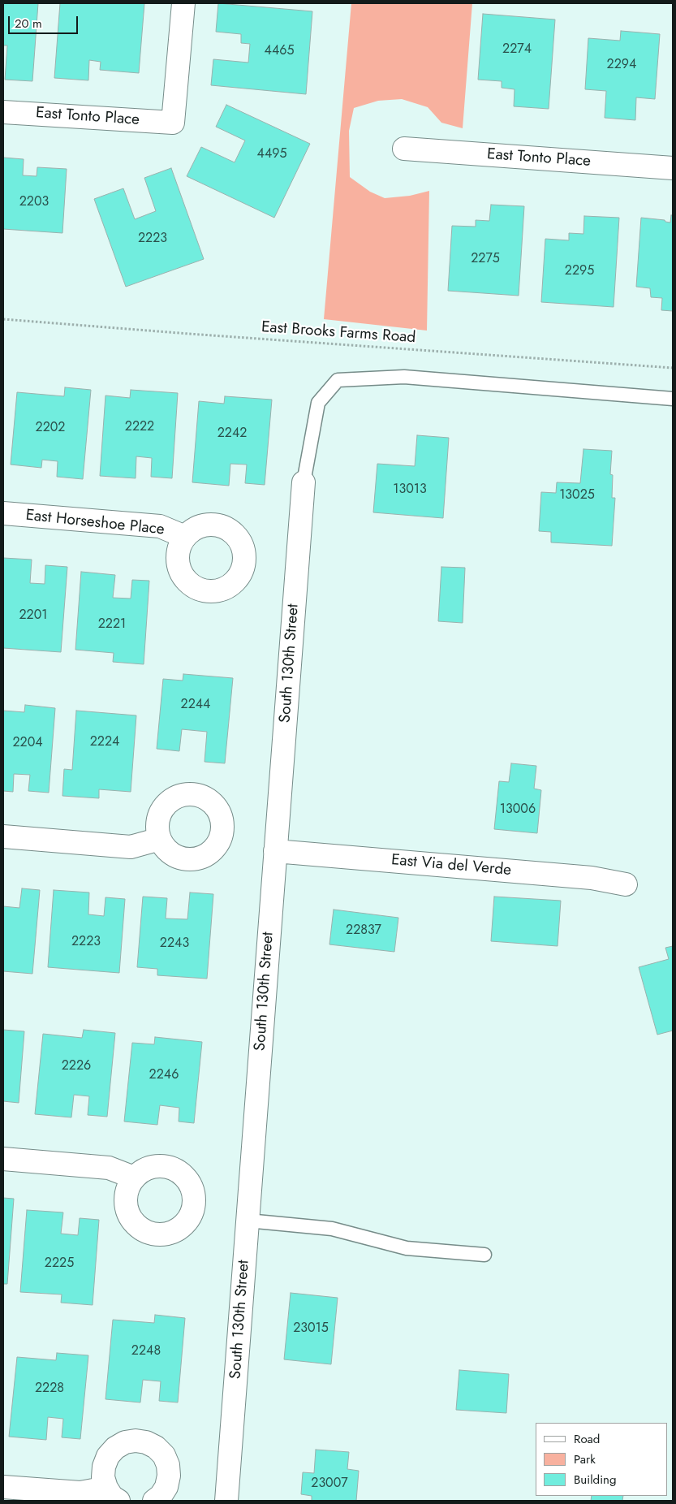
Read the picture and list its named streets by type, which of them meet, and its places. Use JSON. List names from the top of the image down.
{
  "streets": {
    "street": [
      "East Tonto Place",
      "East Horseshoe Place",
      "South 130th Street",
      "East Via del Verde"
    ],
    "path": ["East Brooks Farms Road"]
  },
  "crossings": [
    ["South 130th Street", "East Via del Verde"]
  ],
  "house_numbers": [
    "2274",
    "4465",
    "2294",
    "4495",
    "2203",
    "2223",
    "2275",
    "2295",
    "2222",
    "2202",
    "2242",
    "13013",
    "13025",
    "2201",
    "2221",
    "2244",
    "2224",
    "2204",
    "13006",
    "22837",
    "2223",
    "2243",
    "2226",
    "2246",
    "2225",
    "23015",
    "2248",
    "2228",
    "23007"
  ],
  "legend": ["Road", "Park", "Building"],
  "scale_bar": "20 m"
}
